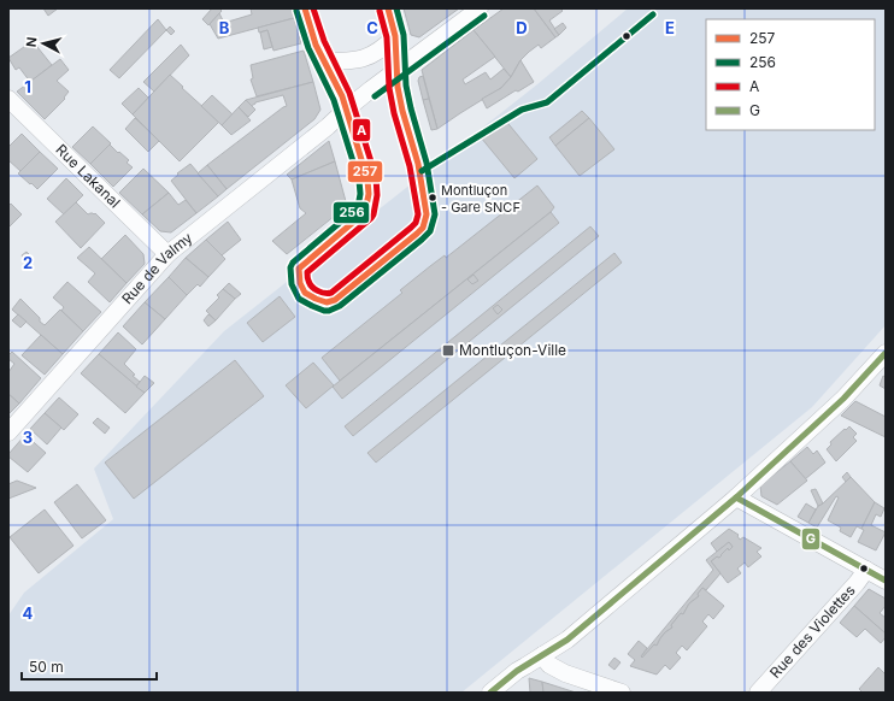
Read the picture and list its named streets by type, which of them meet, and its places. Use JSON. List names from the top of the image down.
{
  "streets": {
    "street": ["Rue Lakanal", "Rue de Valmy", "Rue des Violettes"]
  },
  "crossings": [
    ["Rue Lakanal", "Rue de Valmy"]
  ],
  "places": {
    "other": ["Montluçon - Gare SNCF"],
    "transit": ["Montluçon-Ville"]
  },
  "lines": [
    "transit line 257",
    "transit line 256",
    "transit line A",
    "transit line G"
  ],
  "legend": [
    "257",
    "256",
    "A",
    "G"
  ],
  "scale_bar": "50 m",
  "north": "left",
  "grid": {
    "columns": [
      "B",
      "C",
      "D",
      "E"
    ],
    "rows": [
      "1",
      "2",
      "3",
      "4"
    ]
  }
}
